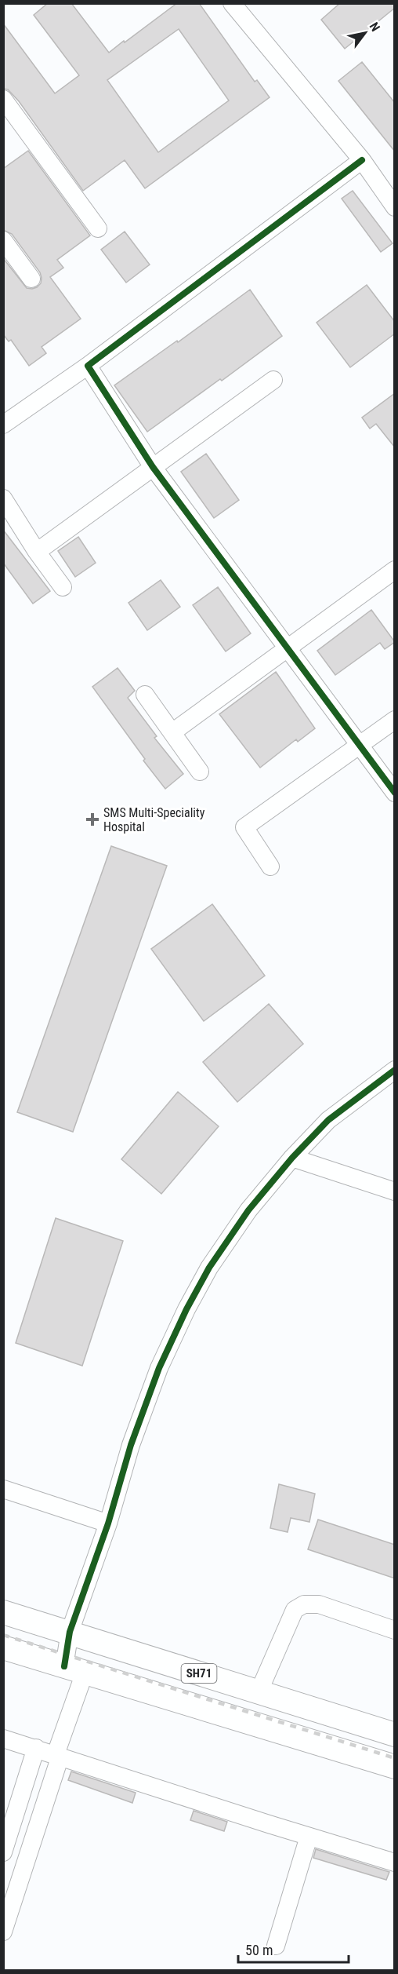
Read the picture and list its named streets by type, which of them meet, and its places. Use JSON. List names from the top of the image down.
{
  "streets": {
    "main road": ["SH71"]
  },
  "places": {
    "health": ["SMS Multi-Speciality Hospital"]
  },
  "scale_bar": "50 m",
  "north": "top right"
}
